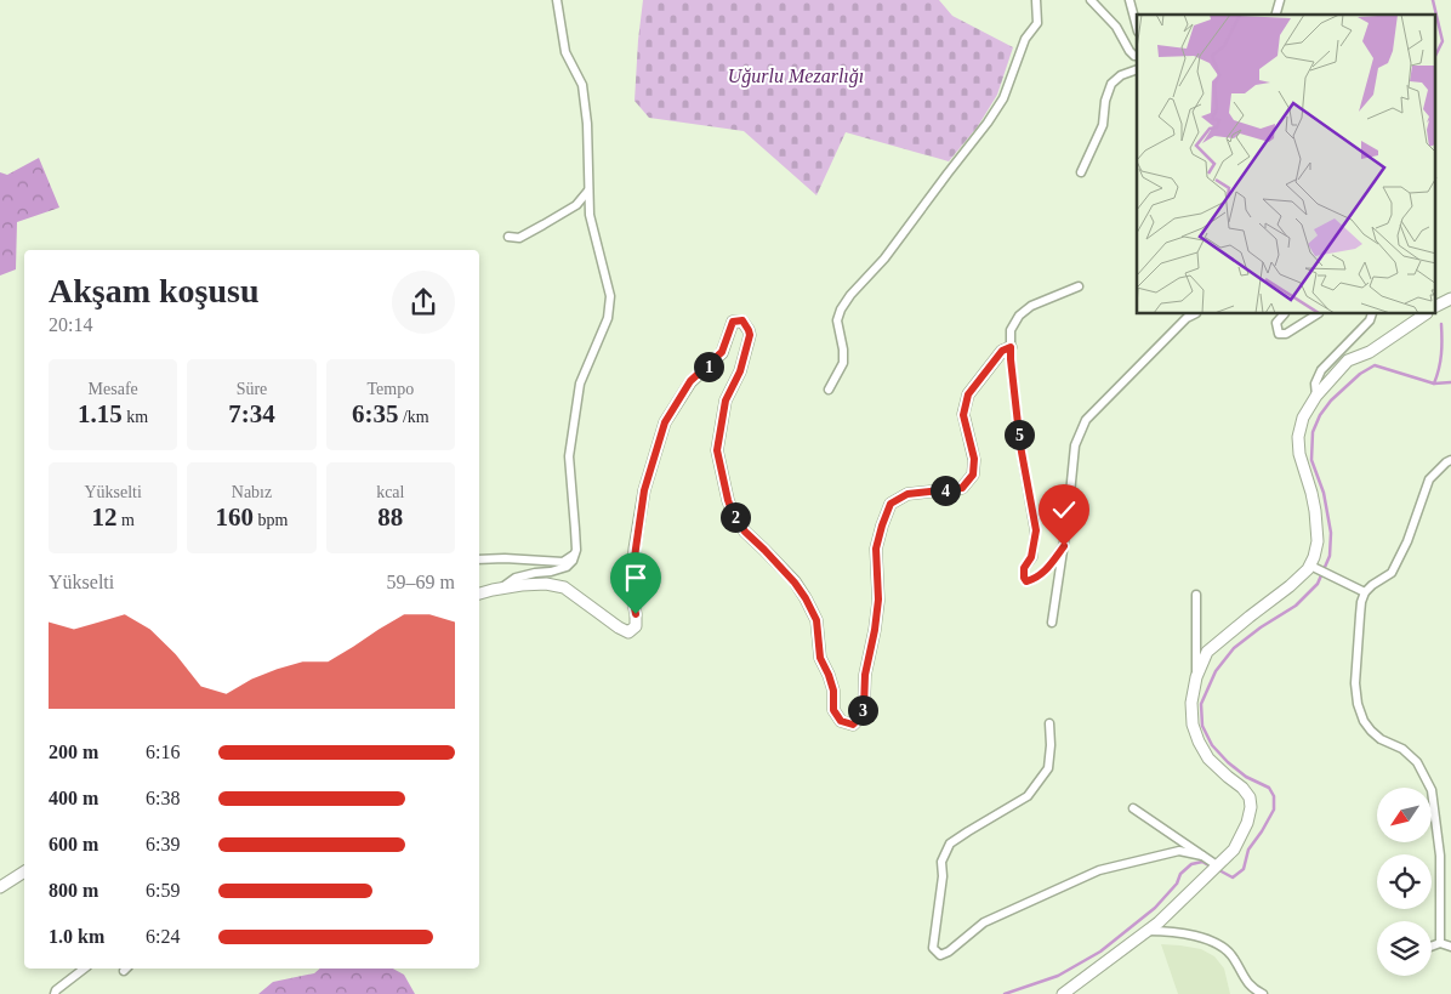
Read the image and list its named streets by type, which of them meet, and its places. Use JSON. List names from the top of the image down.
{
  "parks": ["Uğurlu Mezarlığı"],
  "north": "bottom left",
  "page": {
    "heading": ["Akşam koşusu", "20:14"],
    "pins": [
      "1",
      "5",
      "4",
      "2",
      "3"
    ],
    "stats": [
      ["Mesafe", "1.15 km"],
      ["Süre", "7:34"],
      ["Tempo", "6:35 /km"],
      ["Yükselti", "12 m"],
      ["Nabız", "160 bpm"],
      ["kcal", "88"]
    ],
    "chart": ["Yükselti", "59–69 m"],
    "list": [
      {
        "name": "200 m",
        "note": "6:16"
      },
      {
        "name": "400 m",
        "note": "6:38"
      },
      {
        "name": "600 m",
        "note": "6:39"
      },
      {
        "name": "800 m",
        "note": "6:59"
      },
      {
        "name": "1.0 km",
        "note": "6:24"
      }
    ]
  }
}
